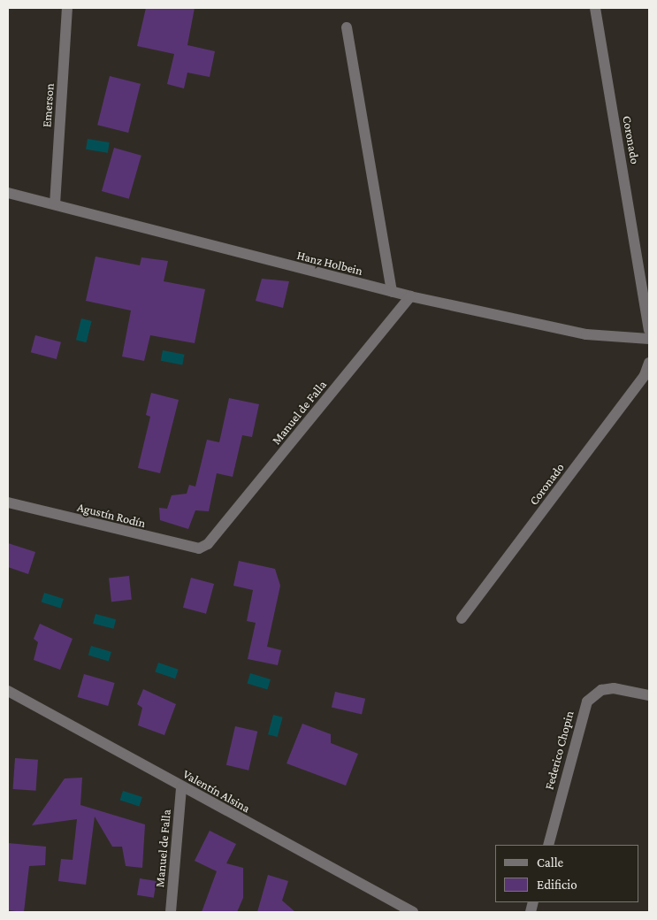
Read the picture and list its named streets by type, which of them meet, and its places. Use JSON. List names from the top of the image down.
{
  "streets": {
    "street": [
      "Emerson",
      "Coronado",
      "Hanz Holbein",
      "Manuel de Falla",
      "Agustín Rodín",
      "Federico Chopin",
      "Valentín Alsina"
    ]
  },
  "crossings": [
    ["Emerson", "Hanz Holbein"],
    ["Hanz Holbein", "Manuel de Falla"],
    ["Manuel de Falla", "Agustín Rodín"],
    ["Manuel de Falla", "Valentín Alsina"]
  ],
  "legend": ["Calle", "Edificio"]
}
